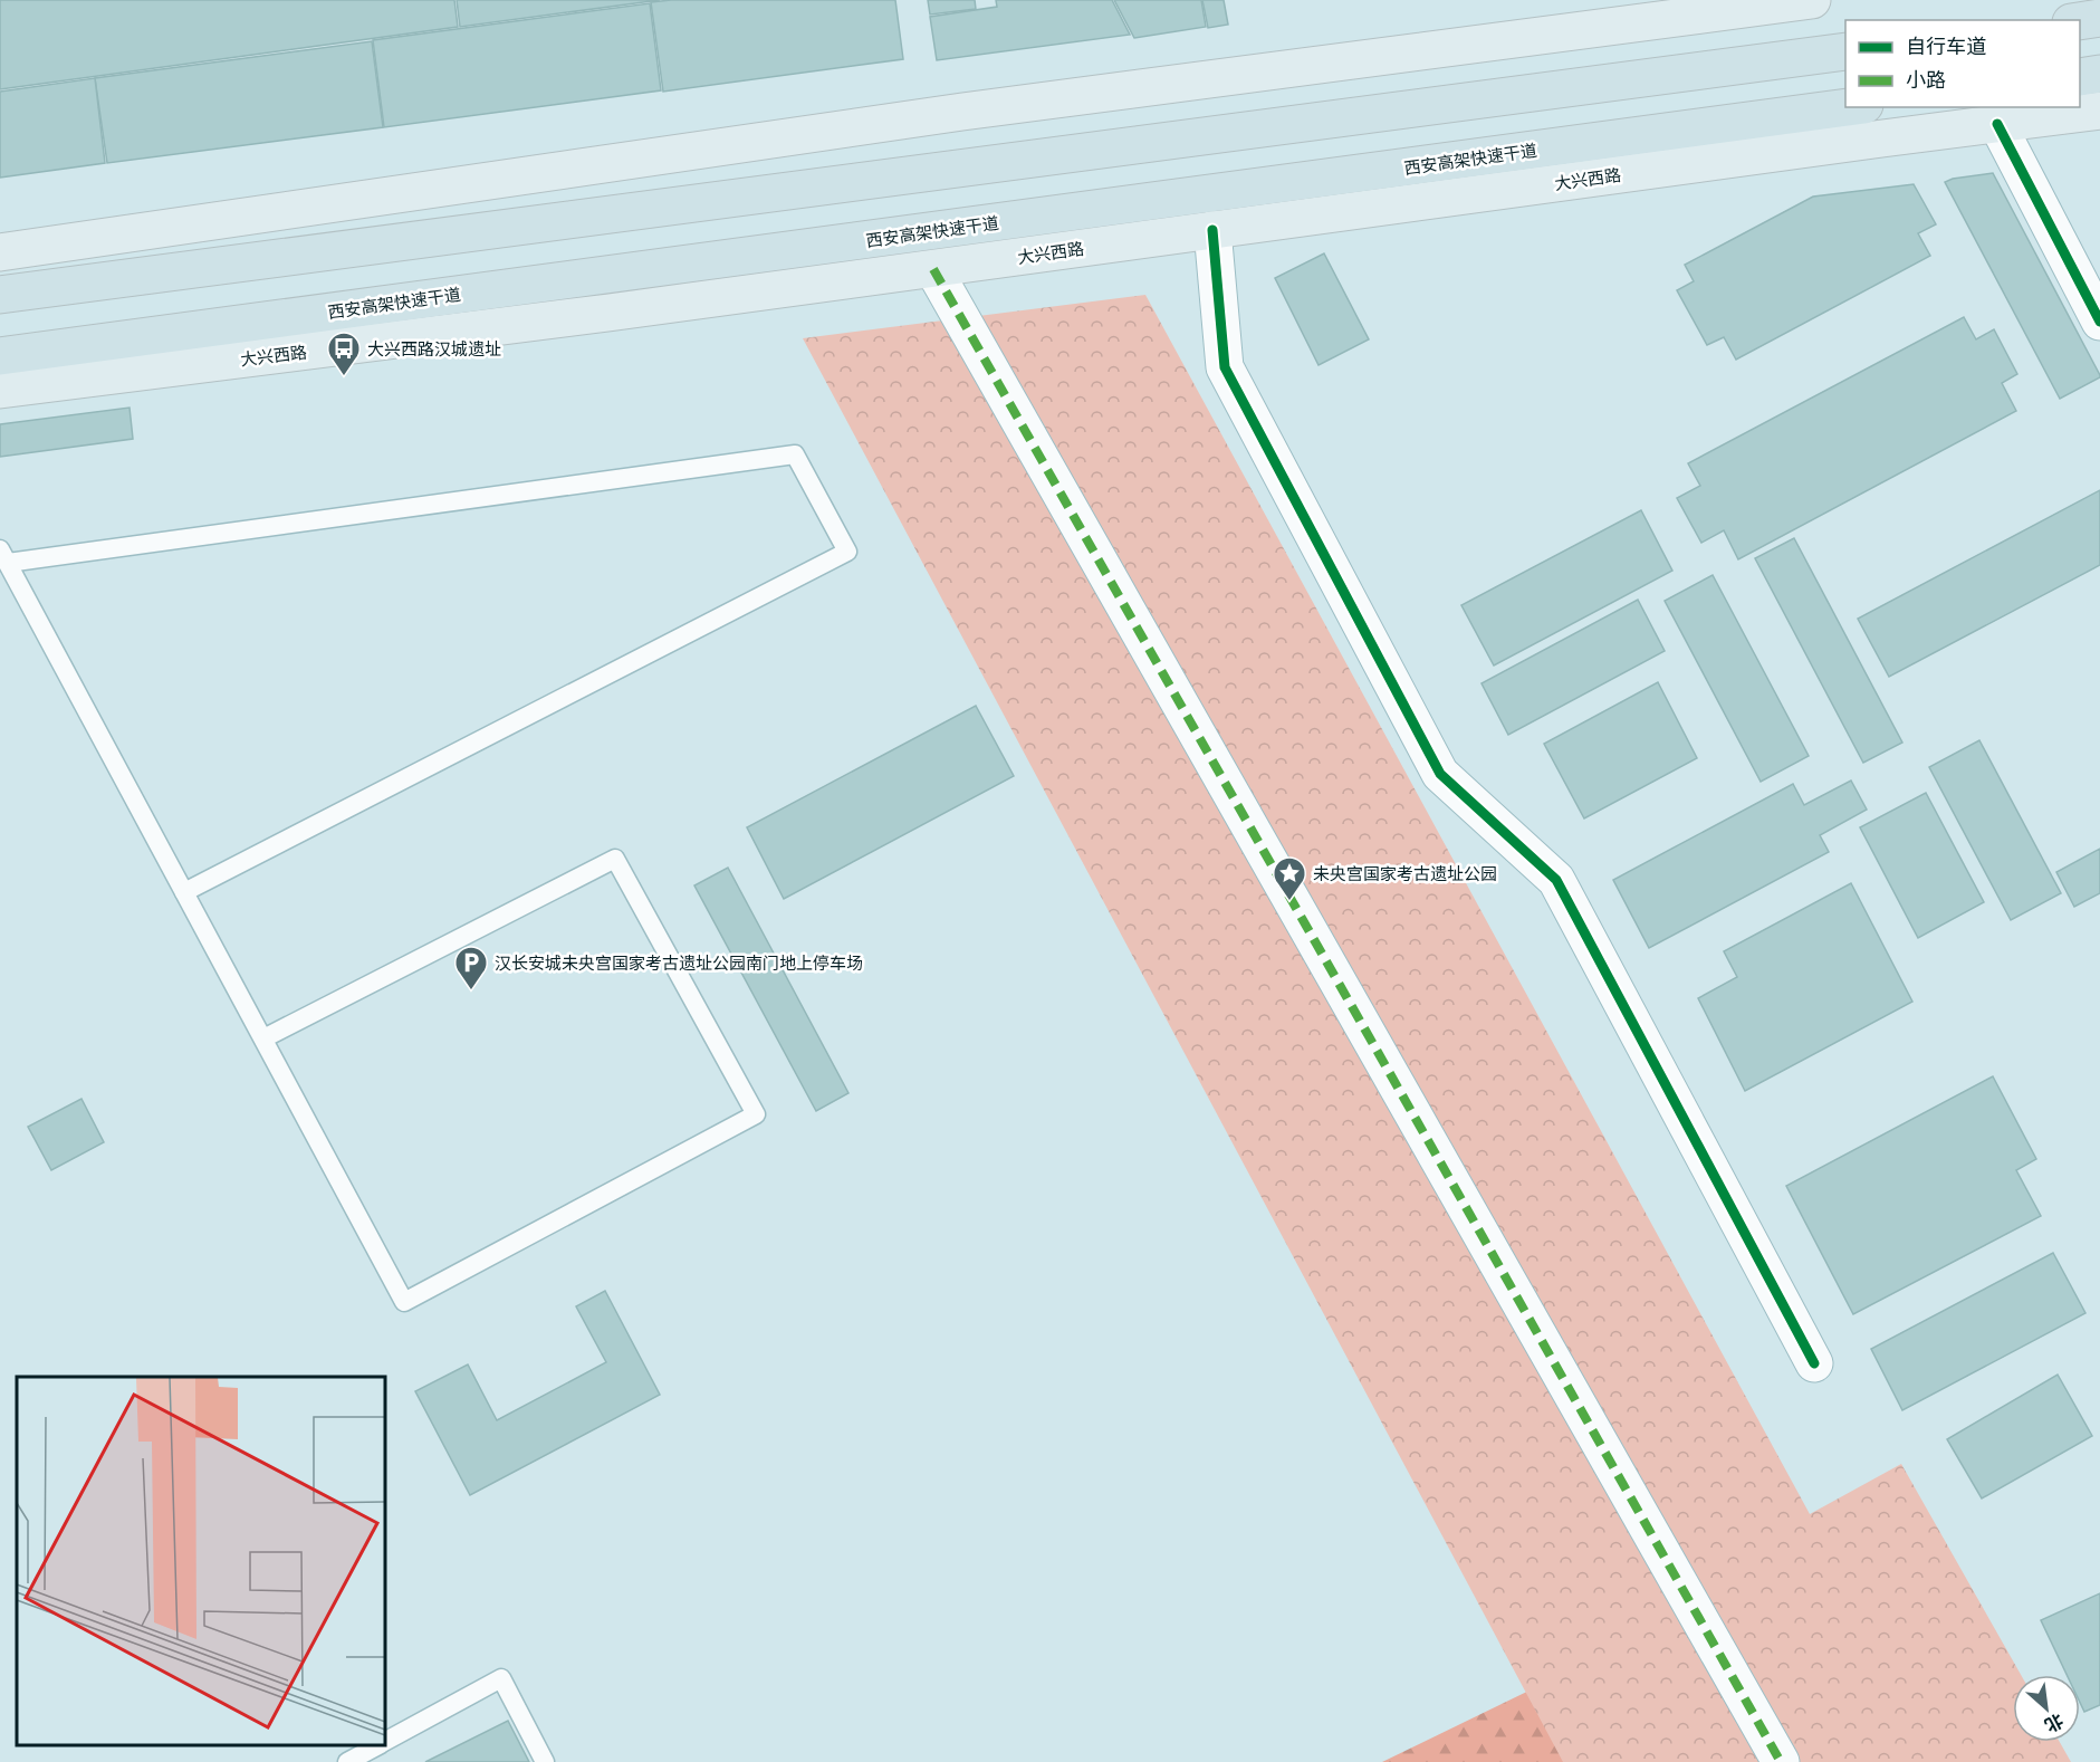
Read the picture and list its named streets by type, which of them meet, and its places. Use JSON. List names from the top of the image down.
{
  "streets": {
    "highway": ["西安高架快速干道"],
    "main road": ["大兴西路"]
  },
  "places": {
    "bus stop": ["大兴西路汉城遗址"],
    "place": ["未央宫国家考古遗址公园"],
    "parking": ["汉长安城未央宫国家考古遗址公园南门地上停车场"]
  },
  "legend": ["自行车道", "小路"],
  "north": "bottom right"
}
